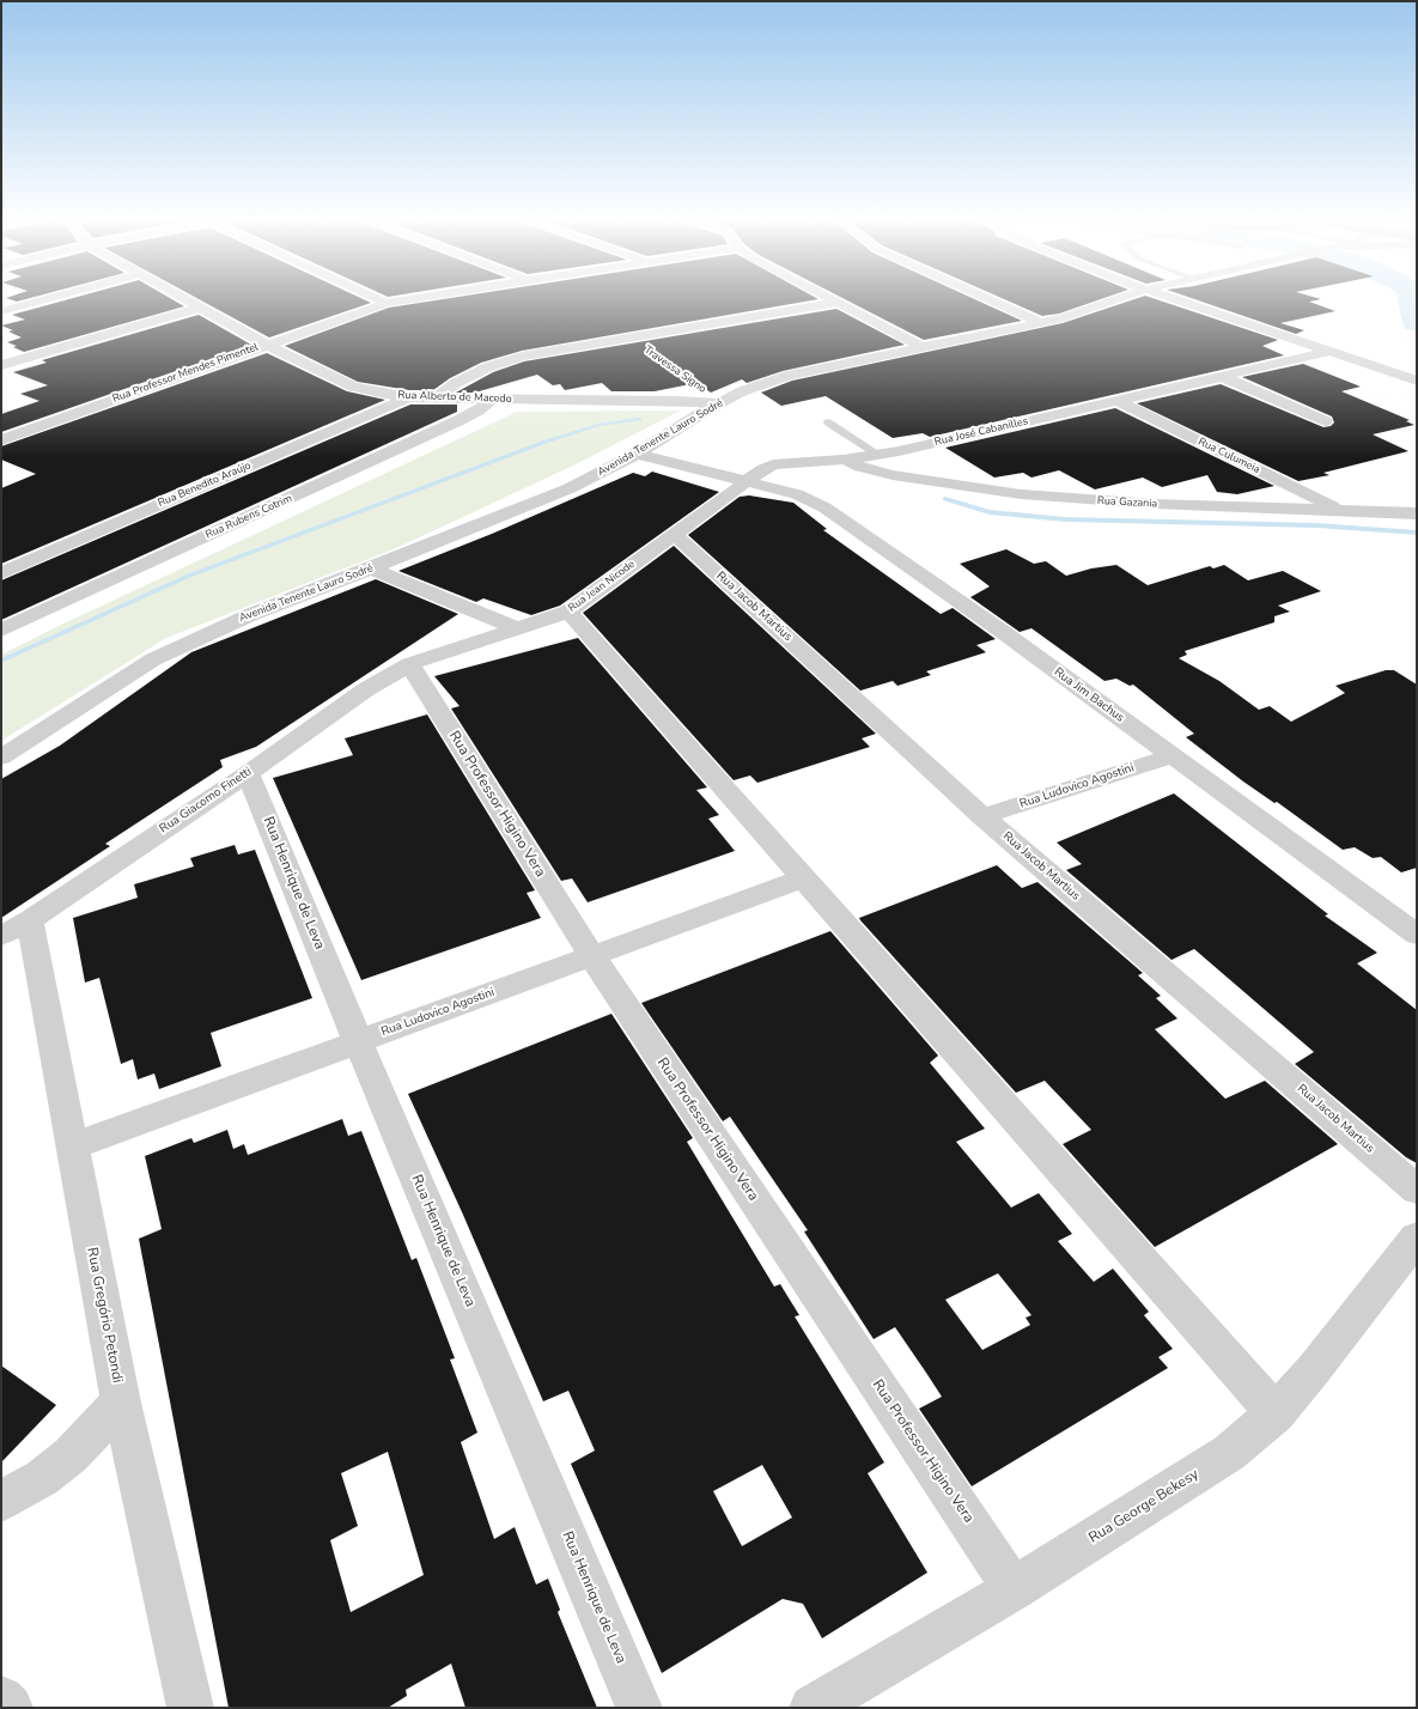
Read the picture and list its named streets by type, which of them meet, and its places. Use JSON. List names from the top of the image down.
{
  "streets": {
    "street": [
      "Rua Professor Mendes Pimentel",
      "Rua Alberto de Macedo",
      "Rua José Cabanilles",
      "Avenida Tenente Lauro Sodré",
      "Rua Culumeia",
      "Rua Benedito Araújo",
      "Rua Gazania",
      "Rua Rubens Cotrim",
      "Rua Jean Nicode",
      "Rua Jacob Martius",
      "Rua Jim Bachus",
      "Rua Ludovico Agostini",
      "Rua Giacomo Finetti",
      "Rua Professor Higino Vera",
      "Rua Henrique de Leva",
      "Rua Gregório Petondi",
      "Rua George Bekesy"
    ],
    "path": ["Travessa Signo"]
  },
  "crossings": [
    ["Travessa Signo", "Rua Alberto de Macedo"],
    ["Travessa Signo", "Avenida Tenente Lauro Sodré"],
    ["Rua Professor Mendes Pimentel", "Rua Alberto de Macedo"],
    ["Rua Alberto de Macedo", "Avenida Tenente Lauro Sodré"],
    ["Rua Alberto de Macedo", "Rua Benedito Araújo"],
    ["Rua Alberto de Macedo", "Rua Rubens Cotrim"],
    ["Rua José Cabanilles", "Rua Culumeia"],
    ["Rua José Cabanilles", "Rua Gazania"],
    ["Rua José Cabanilles", "Rua Jean Nicode"],
    ["Rua José Cabanilles", "Rua Jim Bachus"],
    ["Rua Culumeia", "Rua Gazania"],
    ["Rua Jean Nicode", "Rua Jacob Martius"],
    ["Rua Jean Nicode", "Rua Jim Bachus"],
    ["Rua Jean Nicode", "Rua Giacomo Finetti"],
    ["Rua Jean Nicode", "Rua Professor Higino Vera"],
    ["Rua Jacob Martius", "Rua Ludovico Agostini"],
    ["Rua Jim Bachus", "Rua Ludovico Agostini"],
    ["Rua Ludovico Agostini", "Rua Professor Higino Vera"],
    ["Rua Ludovico Agostini", "Rua Henrique de Leva"],
    ["Rua Ludovico Agostini", "Rua Gregório Petondi"],
    ["Rua Giacomo Finetti", "Rua Professor Higino Vera"],
    ["Rua Giacomo Finetti", "Rua Henrique de Leva"],
    ["Rua Giacomo Finetti", "Rua Gregório Petondi"],
    ["Rua Professor Higino Vera", "Rua George Bekesy"]
  ]
}
